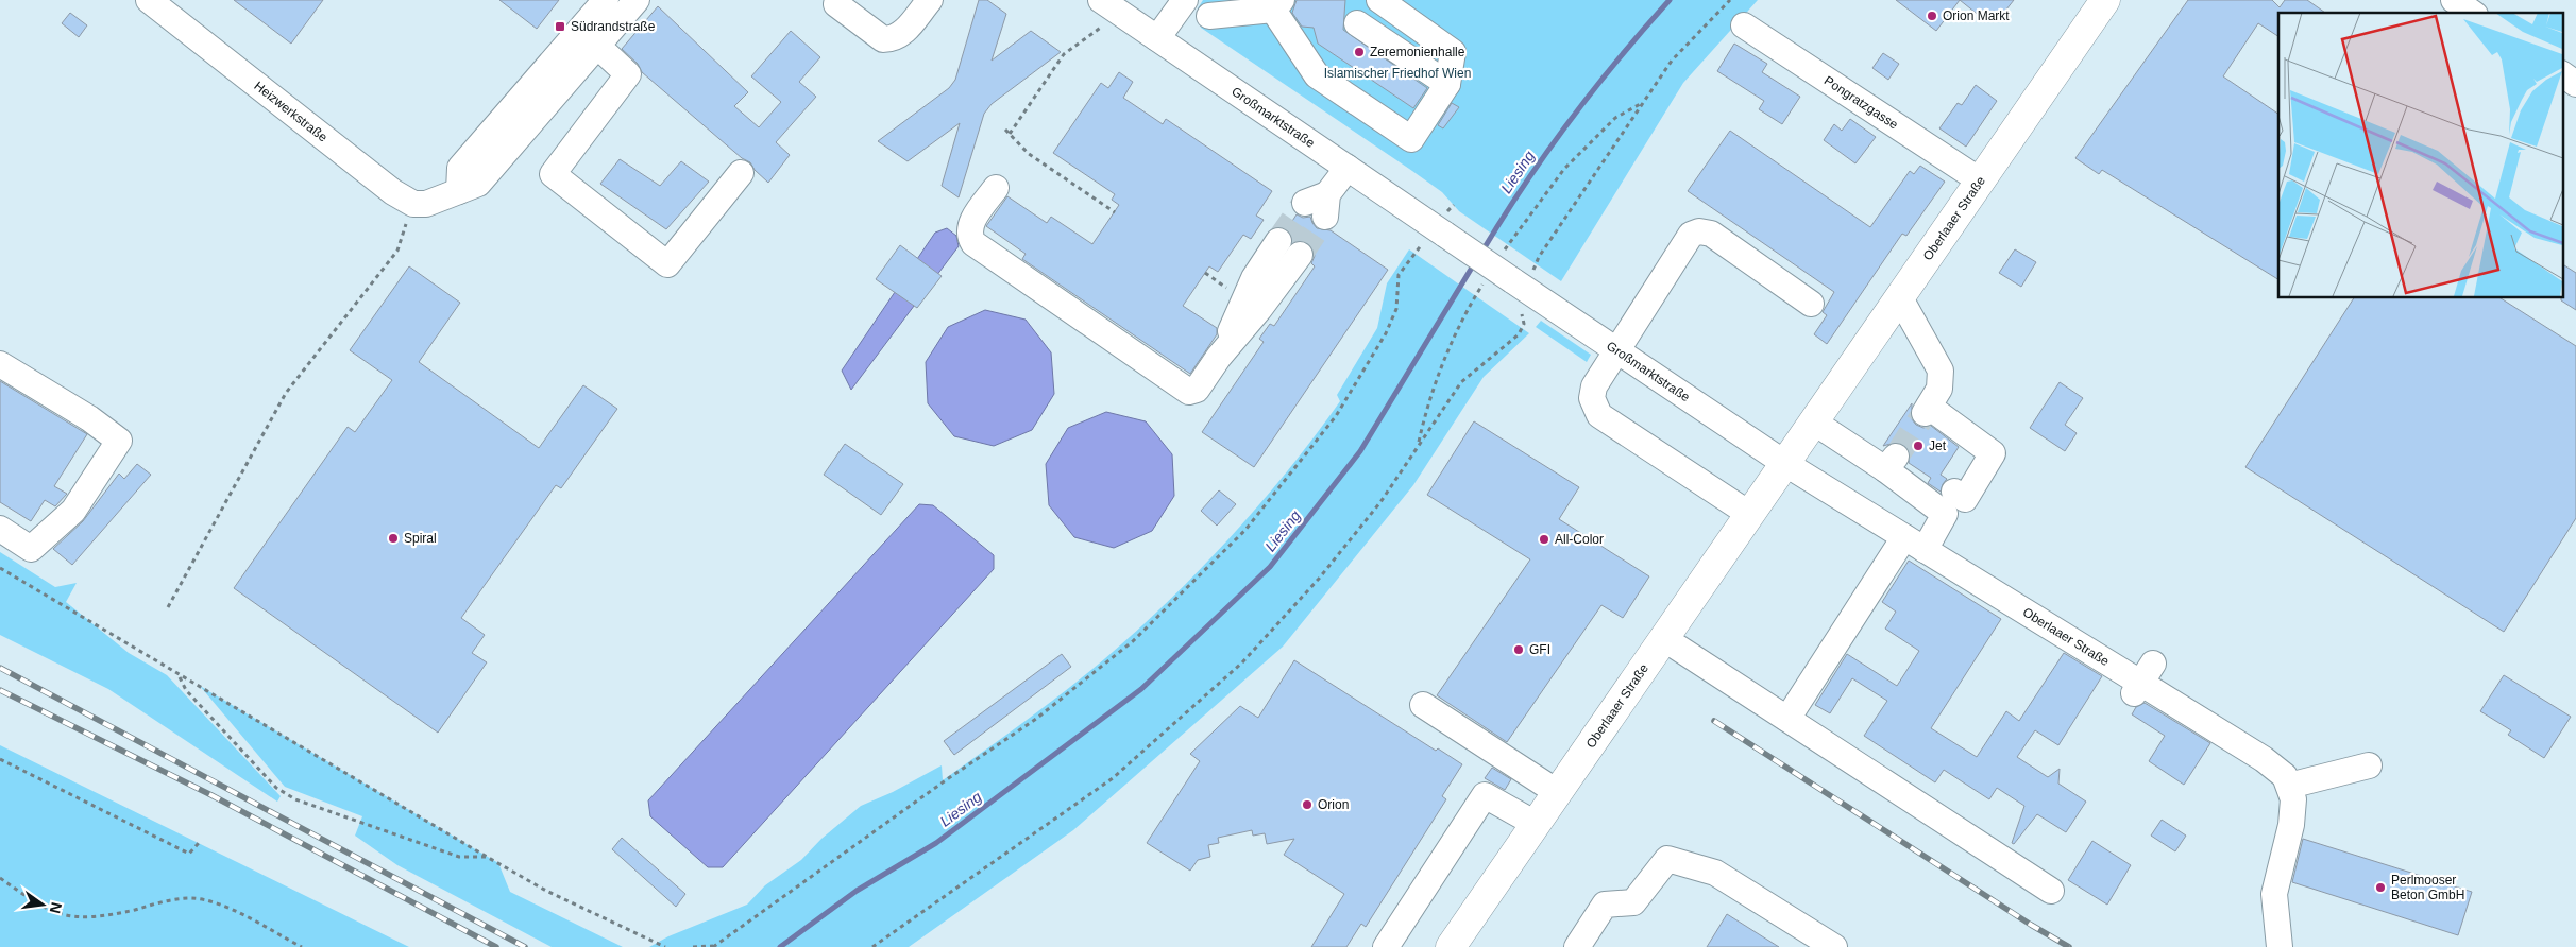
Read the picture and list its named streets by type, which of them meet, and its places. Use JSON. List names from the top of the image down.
{
  "streets": {
    "main road": ["Oberlaaer Straße"],
    "street": ["Pongratzgasse", "Heizwerkstraße", "Großmarktstraße"]
  },
  "crossings": [
    ["Pongratzgasse", "Oberlaaer Straße"],
    ["Großmarktstraße", "Oberlaaer Straße"]
  ],
  "water": ["Liesing"],
  "parks": ["Islamischer Friedhof Wien"],
  "places": {
    "other": [
      "Orion Markt",
      "Zeremonienhalle",
      "Jet",
      "Spiral",
      "All-Color",
      "GFI",
      "Orion",
      "Perlmooser Beton GmbH"
    ],
    "transit": ["Südrandstraße"]
  },
  "north": "right"
}
